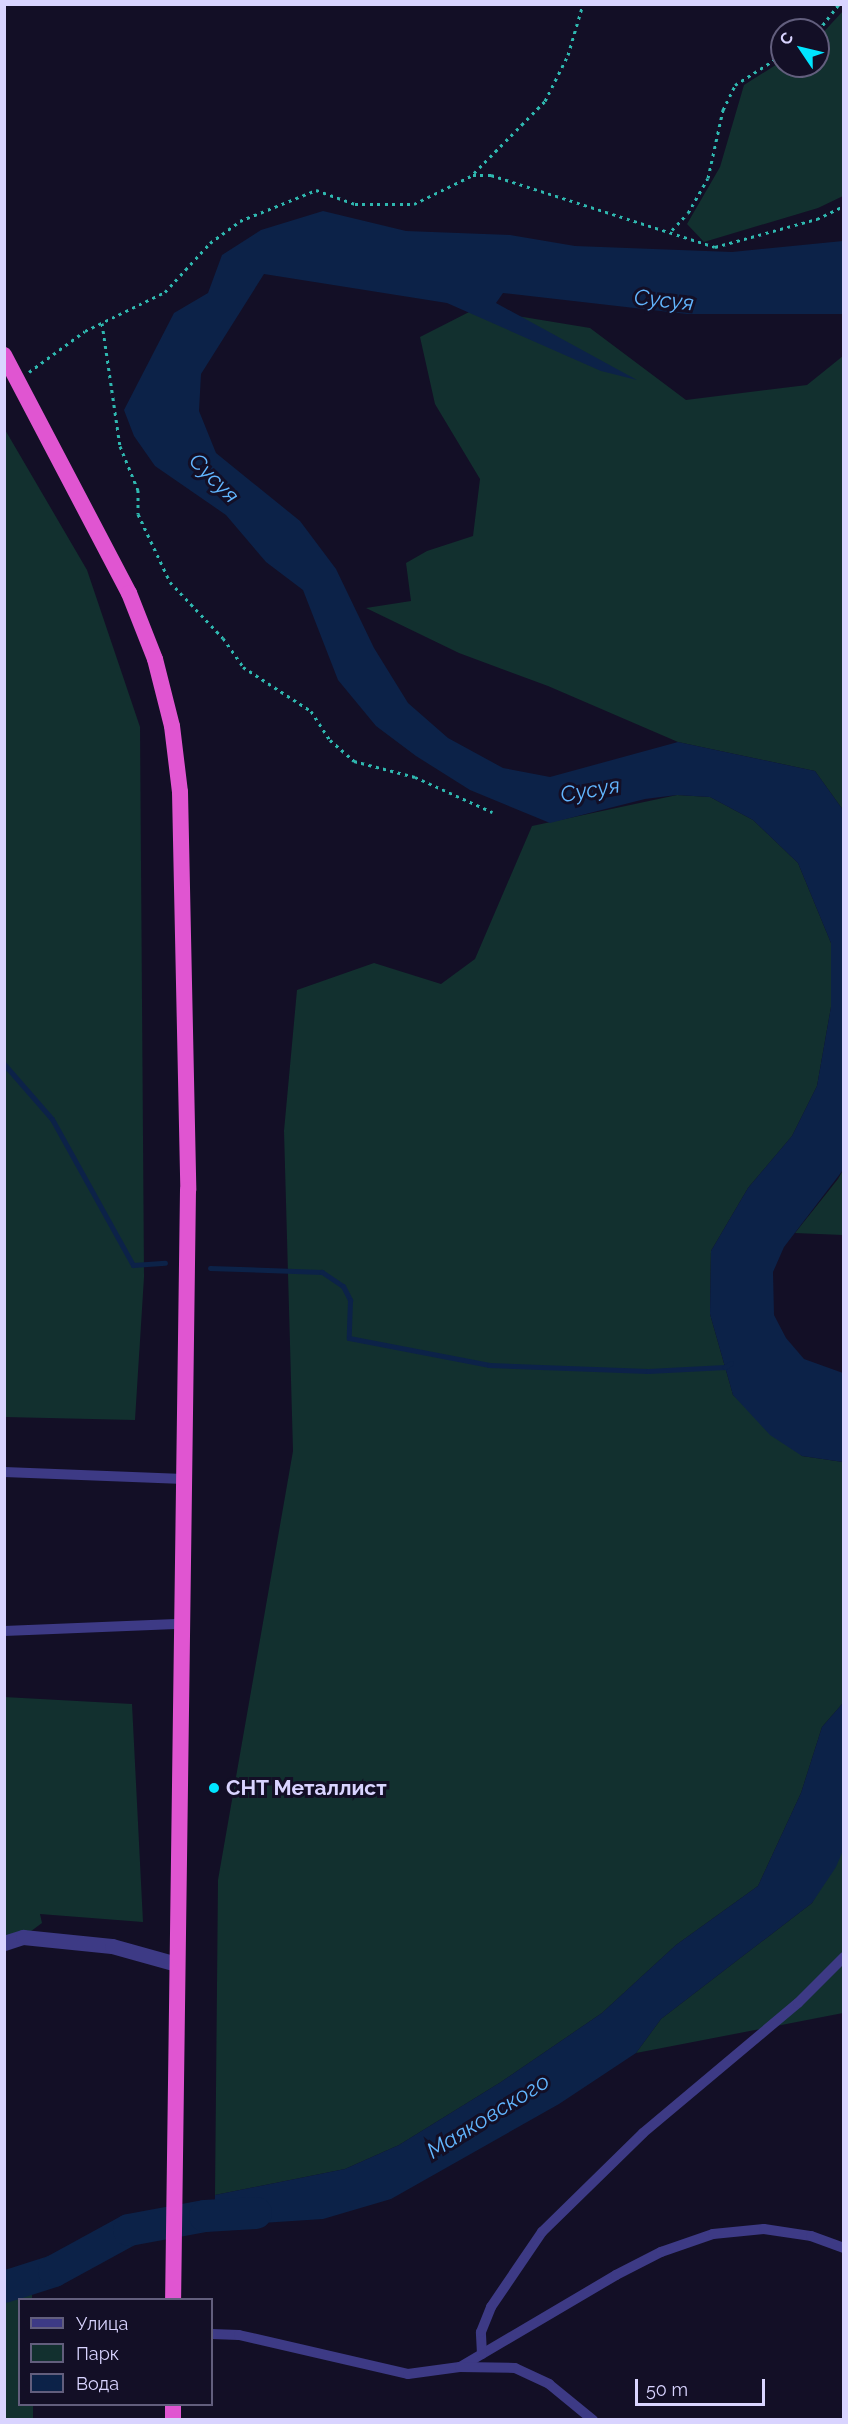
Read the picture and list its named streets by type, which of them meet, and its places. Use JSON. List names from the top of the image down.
{
  "water": ["Сусуя", "Маяковского"],
  "places": ["СНТ Металлист"],
  "legend": ["Улица", "Парк", "Вода"],
  "scale_bar": "50 m",
  "north": "top left"
}
